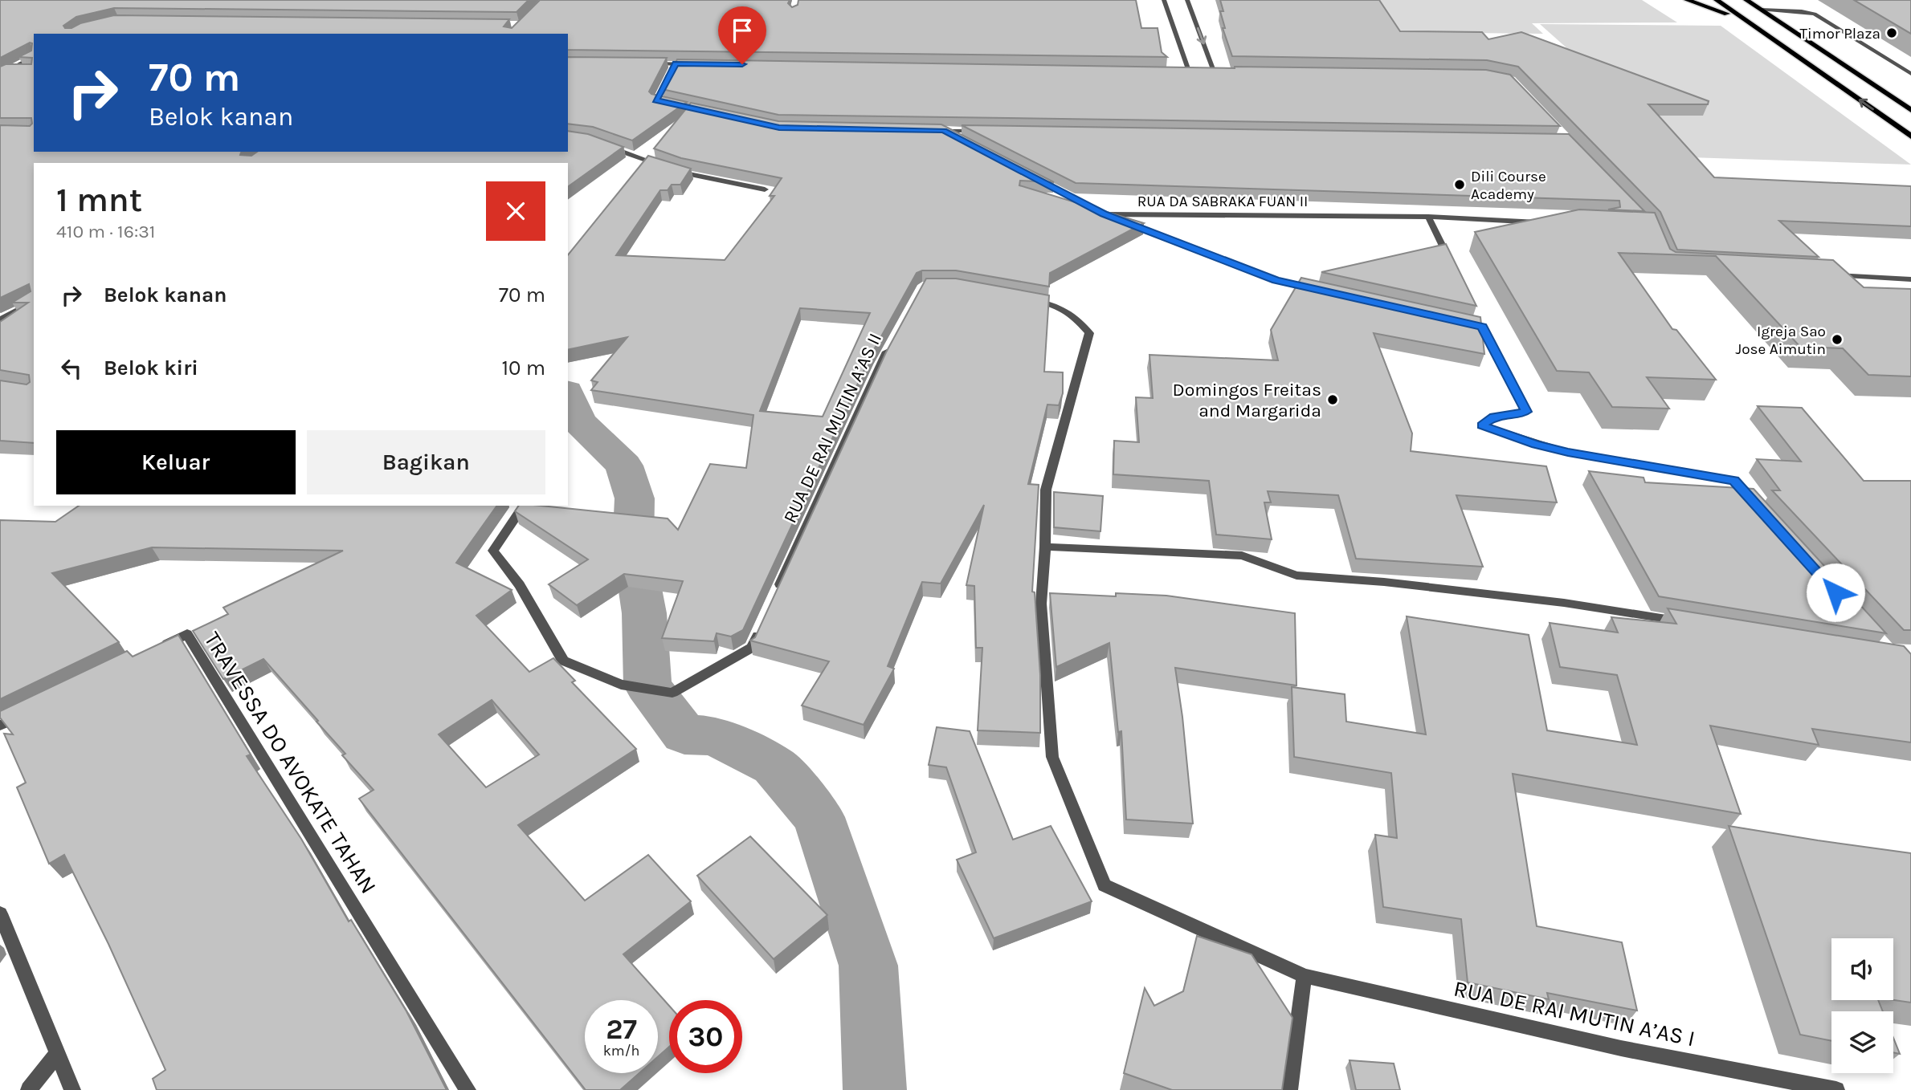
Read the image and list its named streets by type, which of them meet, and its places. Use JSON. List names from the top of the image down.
{
  "streets": {
    "street": [
      "RUA DA SABRAKA FUAN II",
      "RUA DE RAI MUTIN A’AS II",
      "TRAVESSA DO AVOKATE TAHAN",
      "RUA DE RAI MUTIN A’AS I"
    ]
  },
  "places": [
    "Timor Plaza",
    "Dili Course Academy",
    "Igreja Sao Jose Aimutin",
    "Domingos Freitas and Margarida"
  ],
  "page": {
    "turn": ["70 m", "Belok kanan"],
    "heading": ["1 mnt", "410 m · 16:31"],
    "list": [
      {
        "name": "Belok kanan",
        "value": "70 m"
      },
      {
        "name": "Belok kiri",
        "value": "10 m"
      }
    ],
    "buttons": ["Keluar", "Bagikan"],
    "speed": "27 km/h",
    "limit": "30"
  }
}
